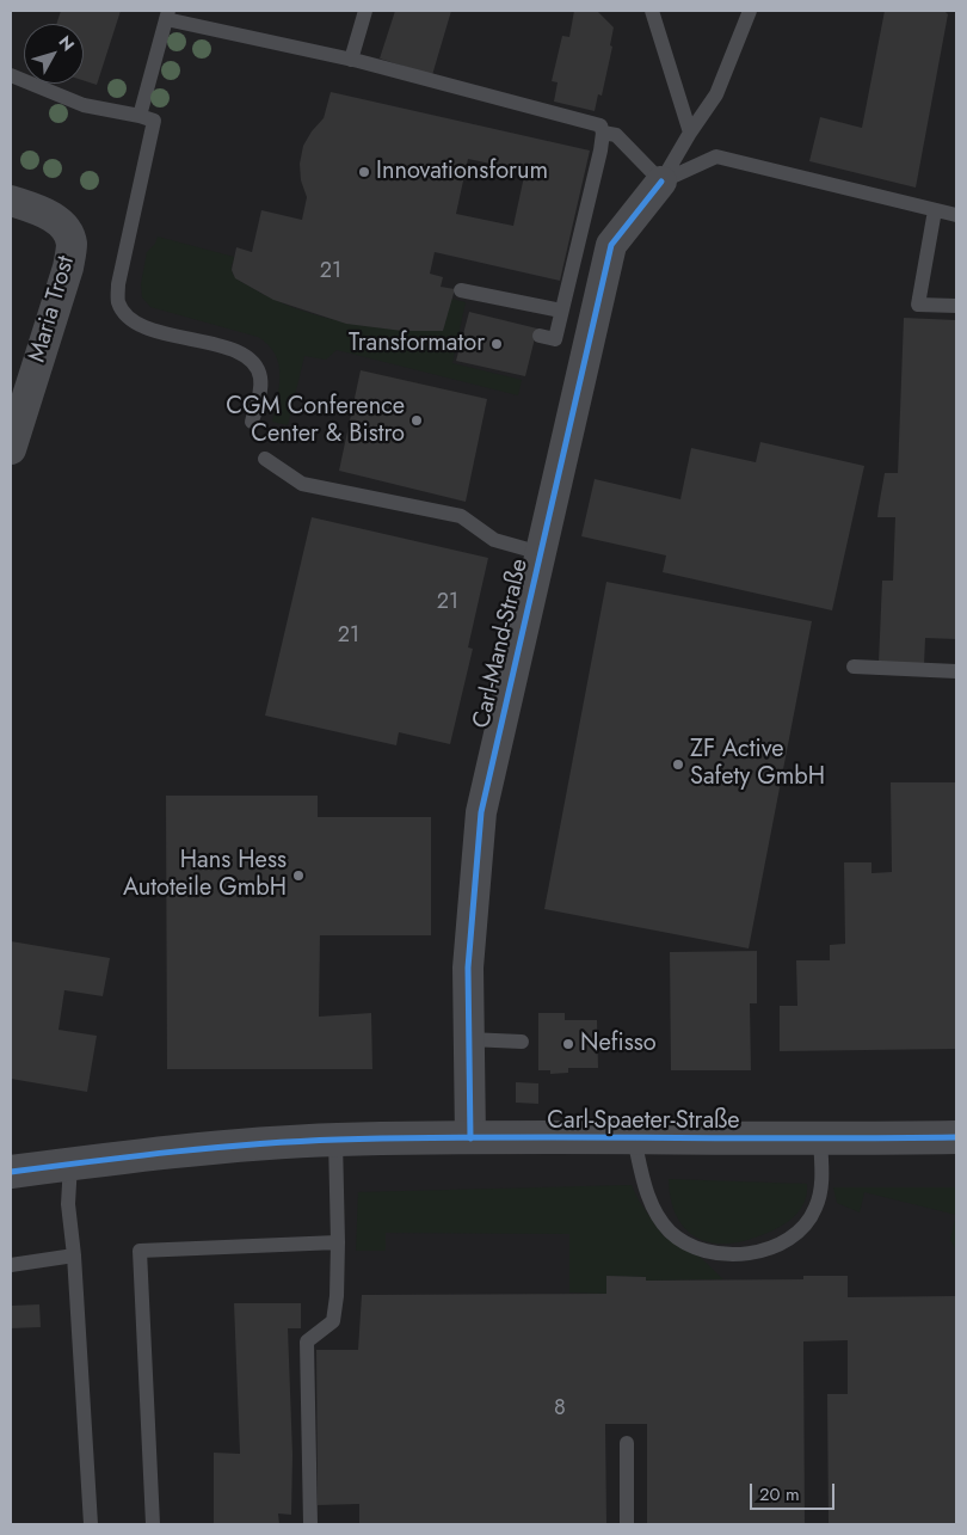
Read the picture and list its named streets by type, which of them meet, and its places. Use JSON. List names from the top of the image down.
{
  "streets": {
    "street": ["Maria Trost", "Carl-Mand-Straße", "Carl-Spaeter-Straße"]
  },
  "crossings": [
    ["Carl-Mand-Straße", "Carl-Spaeter-Straße"]
  ],
  "places": [
    "Innovationsforum",
    "Transformator",
    "CGM Conference Center & Bistro",
    "ZF Active Safety GmbH",
    "Hans Hess Autoteile GmbH",
    "Nefisso"
  ],
  "house_numbers": [
    "21",
    "21",
    "21",
    "8"
  ],
  "scale_bar": "20 m",
  "north": "top right"
}
